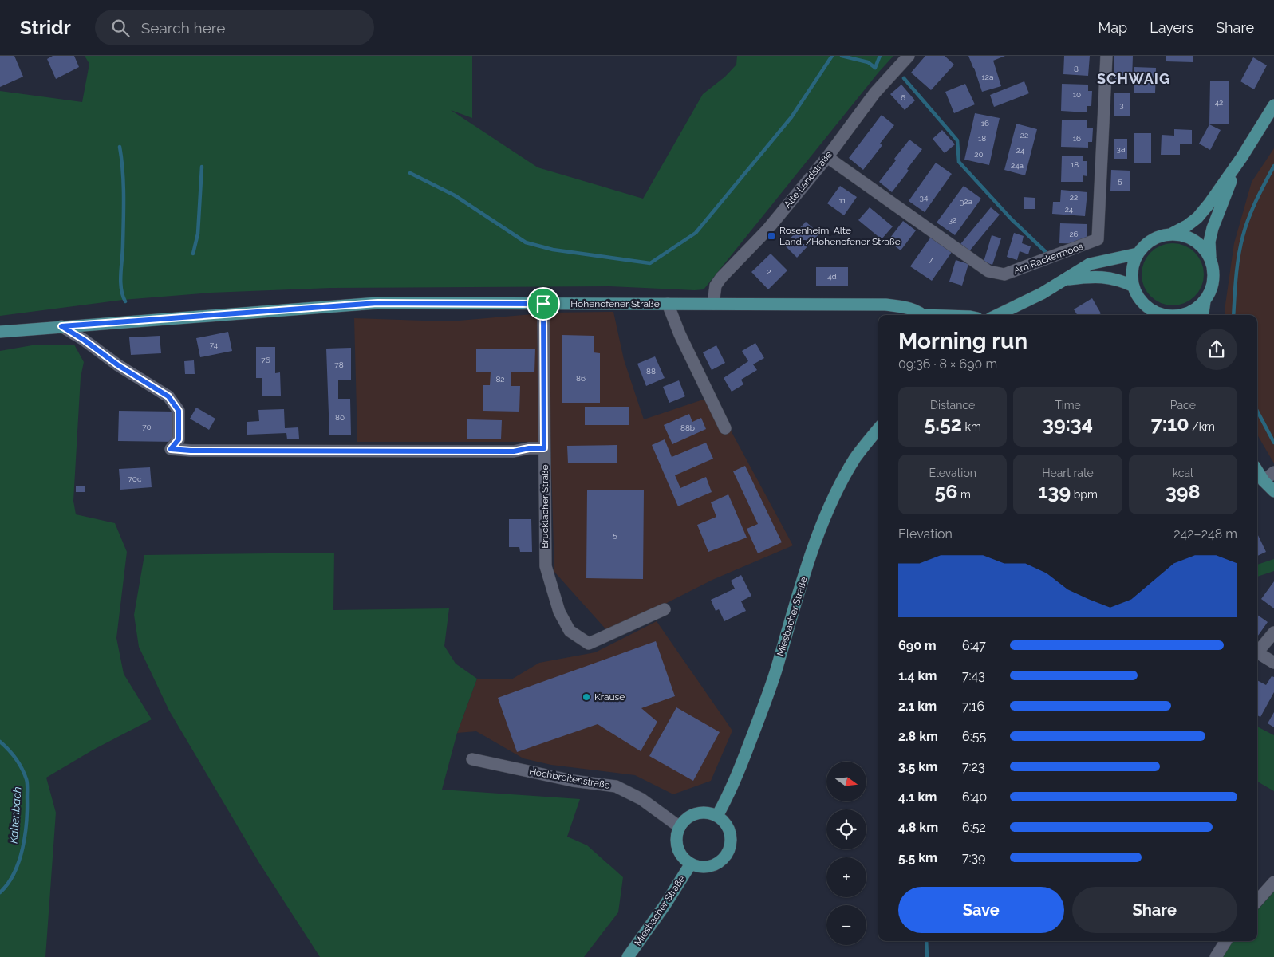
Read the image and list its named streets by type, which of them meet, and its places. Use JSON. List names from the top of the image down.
{
  "streets": {
    "main road": ["Hohenofener Straße", "Miesbacher Straße"],
    "street": [
      "Alte Landstraße",
      "Am Rackermoos",
      "Brucklacher Straße",
      "Hochbreitenstraße"
    ]
  },
  "crossings": [
    ["Alte Landstraße", "Am Rackermoos"],
    ["Alte Landstraße", "Hohenofener Straße"],
    ["Hohenofener Straße", "Brucklacher Straße"],
    ["Miesbacher Straße", "Hochbreitenstraße"]
  ],
  "districts": ["SCHWAIG"],
  "water": ["Kaltenbach"],
  "places": {
    "transit": ["Rosenheim, Alte Land-/Hohenofener Straße"],
    "other": ["Krause"]
  },
  "house_numbers": [
    "8",
    "12a",
    "10",
    "6",
    "42",
    "3",
    "16",
    "22",
    "18",
    "16",
    "3a",
    "24",
    "20",
    "18",
    "24a",
    "5",
    "34",
    "22",
    "11",
    "32a",
    "24",
    "32",
    "26",
    "7",
    "2",
    "4d",
    "74",
    "76",
    "78",
    "88",
    "86",
    "82",
    "80",
    "70",
    "88b",
    "70c",
    "5"
  ],
  "north": "right",
  "page": {
    "header": "Stridr",
    "search": "Search here",
    "nav": ["Map", "Layers", "Share"],
    "heading": ["Morning run", "09:36 · 8 × 690 m"],
    "stats": [
      ["Distance", "5.52 km"],
      ["Time", "39:34"],
      ["Pace", "7:10 /km"],
      ["Elevation", "56 m"],
      ["Heart rate", "139 bpm"],
      ["kcal", "398"]
    ],
    "chart": ["Elevation", "242–248 m"],
    "list": [
      {
        "name": "690 m",
        "note": "6:47"
      },
      {
        "name": "1.4 km",
        "note": "7:43"
      },
      {
        "name": "2.1 km",
        "note": "7:16"
      },
      {
        "name": "2.8 km",
        "note": "6:55"
      },
      {
        "name": "3.5 km",
        "note": "7:23"
      },
      {
        "name": "4.1 km",
        "note": "6:40"
      },
      {
        "name": "4.8 km",
        "note": "6:52"
      },
      {
        "name": "5.5 km",
        "note": "7:39"
      }
    ],
    "map_buttons": ["+", "−"],
    "buttons": ["Save", "Share"]
  }
}
